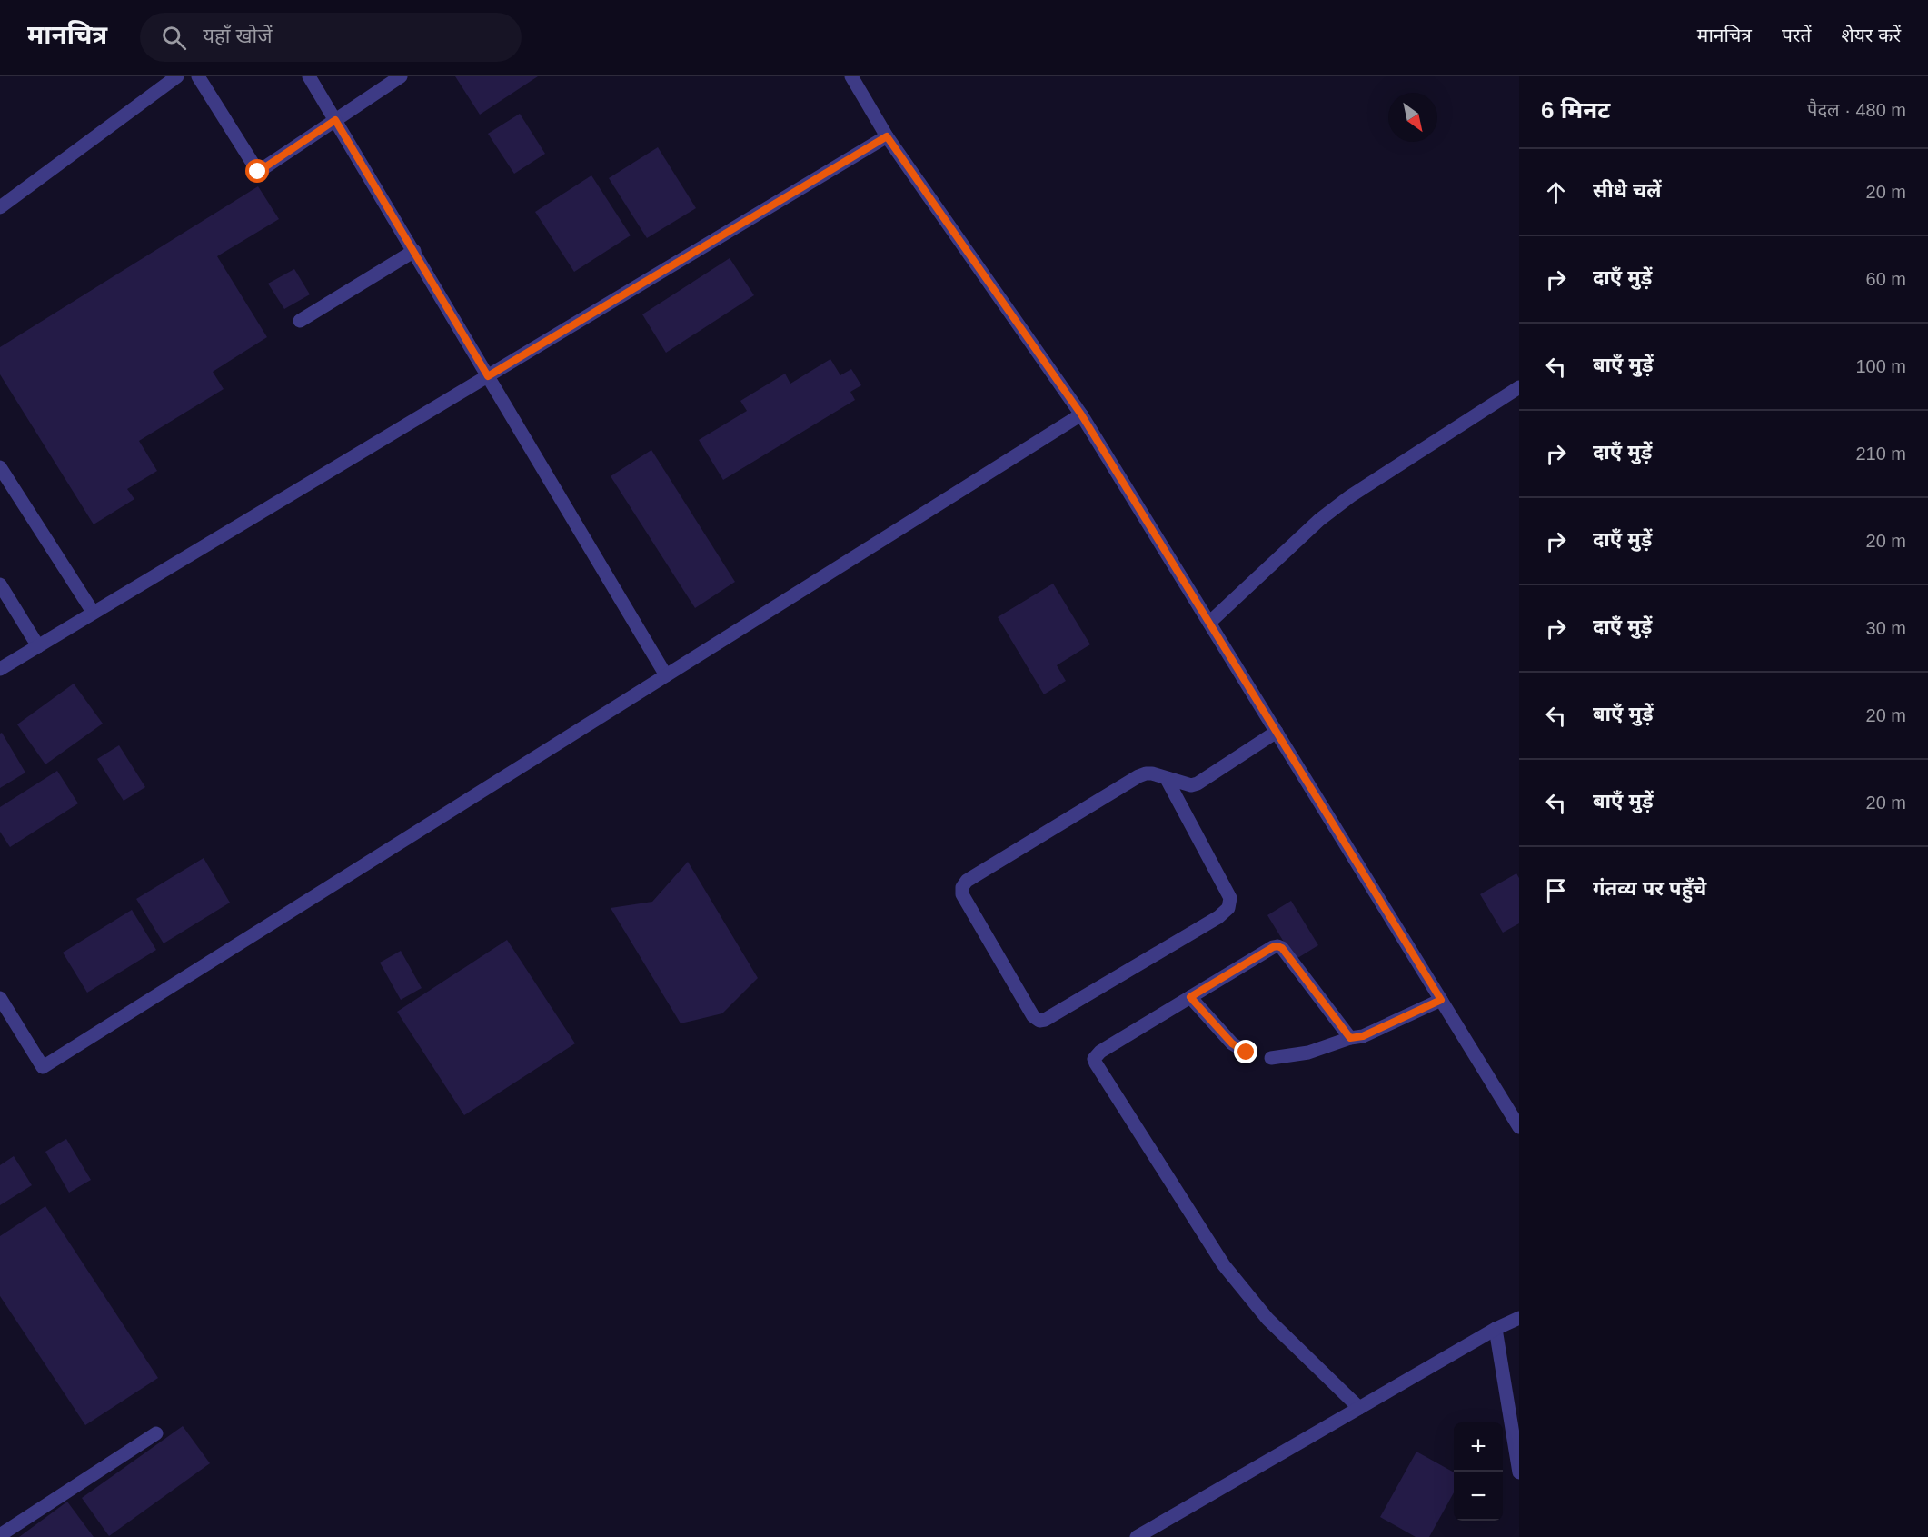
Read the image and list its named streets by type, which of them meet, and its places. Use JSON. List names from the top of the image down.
{
  "north": "bottom right",
  "page": {
    "header": "मानचित्र",
    "search": "यहाँ खोजें",
    "nav": ["मानचित्र", "परतें", "शेयर करें"],
    "heading": ["6 मिनट", "पैदल · 480 m"],
    "list": [
      ["सीधे चलें", "20 m"],
      ["दाएँ मुड़ें", "60 m"],
      ["बाएँ मुड़ें", "100 m"],
      ["दाएँ मुड़ें", "210 m"],
      ["दाएँ मुड़ें", "20 m"],
      ["दाएँ मुड़ें", "30 m"],
      ["बाएँ मुड़ें", "20 m"],
      ["बाएँ मुड़ें", "20 m"],
      "गंतव्य पर पहुँचे"
    ],
    "map_buttons": ["+", "−"]
  }
}
